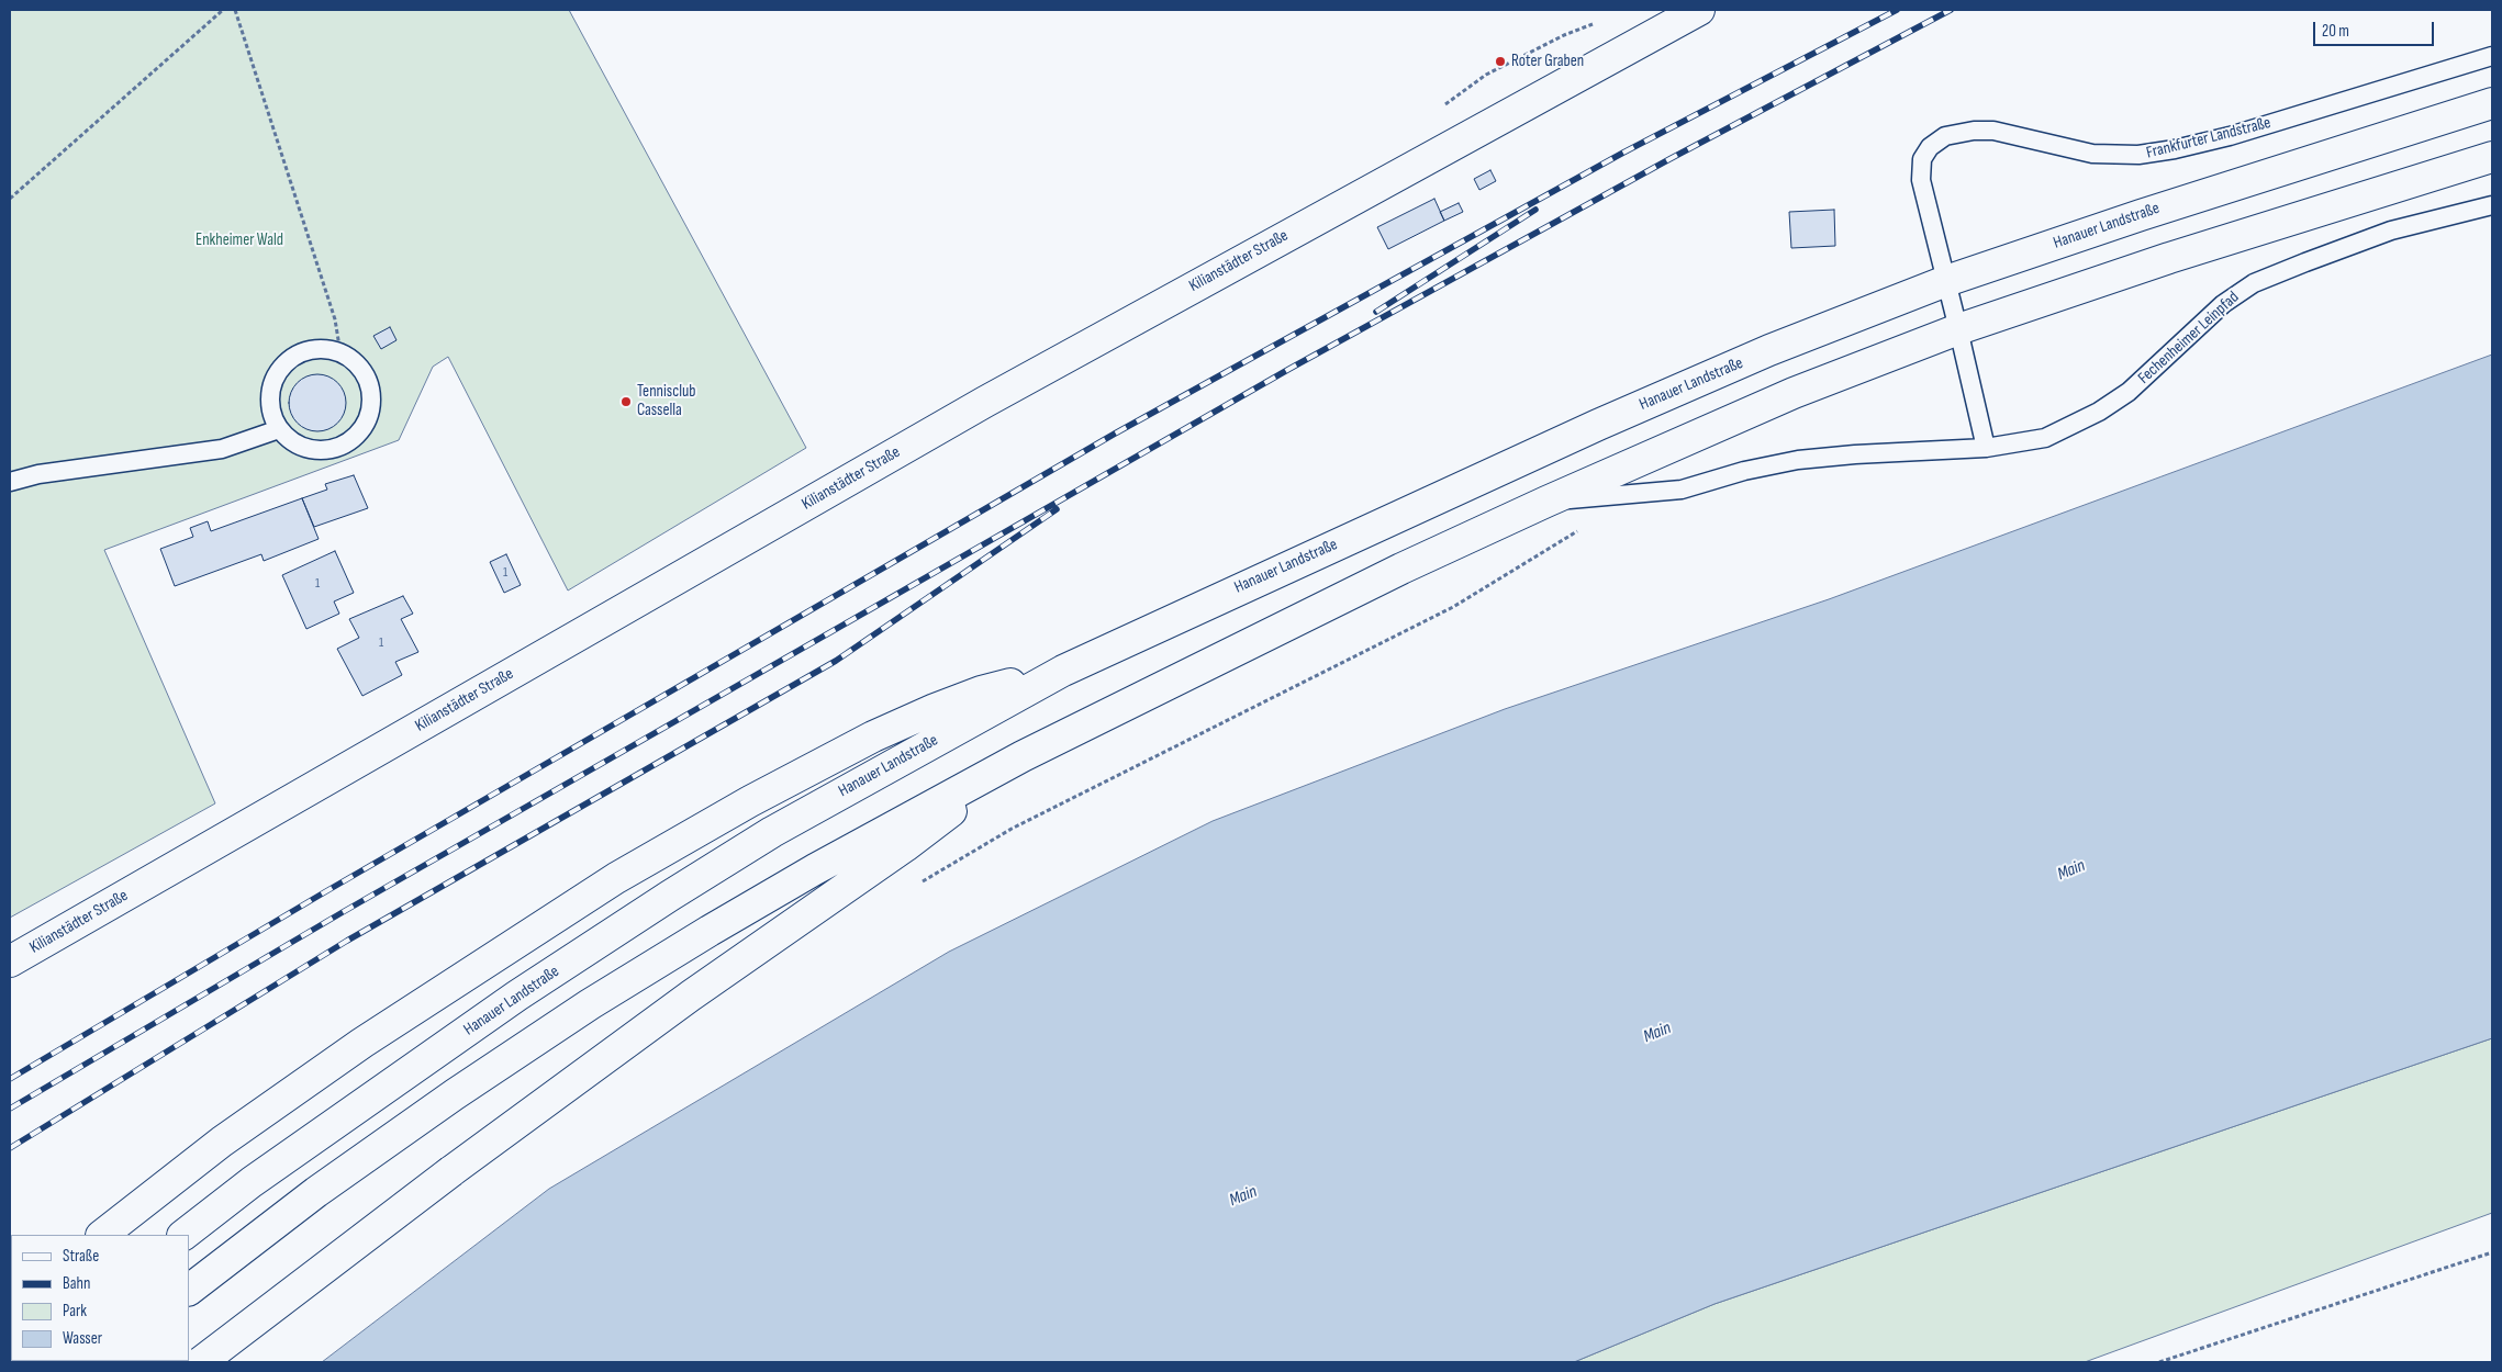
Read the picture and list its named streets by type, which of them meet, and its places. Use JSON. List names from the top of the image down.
{
  "streets": {
    "main road": ["Hanauer Landstraße", "Kilianstädter Straße"],
    "lane": ["Frankfurter Landstraße", "Fechenheimer Leinpfad"]
  },
  "crossings": [
    ["Frankfurter Landstraße", "Hanauer Landstraße"],
    ["Frankfurter Landstraße", "Fechenheimer Leinpfad"]
  ],
  "water": ["Main"],
  "parks": ["Enkheimer Wald"],
  "places": ["Roter Graben", "Tennisclub Cassella"],
  "house_numbers": ["1", "1", "1"],
  "legend": [
    "Straße",
    "Bahn",
    "Park",
    "Wasser"
  ],
  "scale_bar": "20 m"
}
